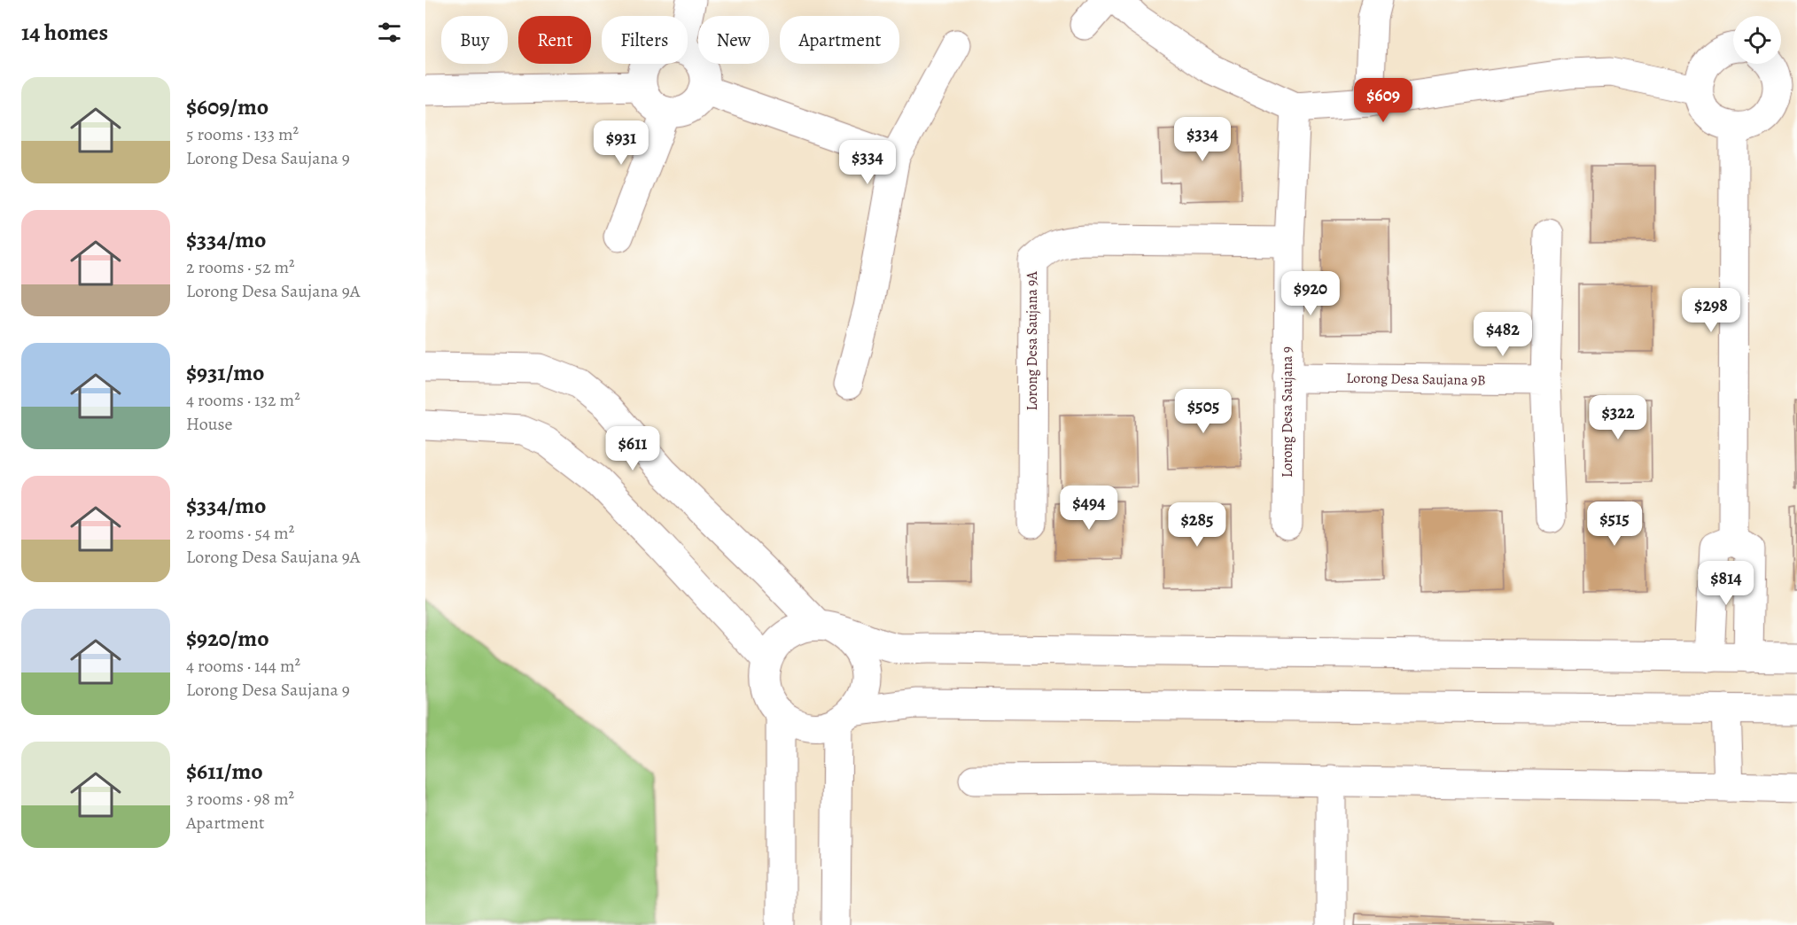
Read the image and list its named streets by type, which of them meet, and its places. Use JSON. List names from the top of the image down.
{
  "streets": {
    "street": ["Lorong Desa Saujana 9A", "Lorong Desa Saujana 9B", "Lorong Desa Saujana 9"]
  },
  "crossings": [
    ["Lorong Desa Saujana 9A", "Lorong Desa Saujana 9"],
    ["Lorong Desa Saujana 9B", "Lorong Desa Saujana 9"]
  ],
  "page": {
    "heading": "14 homes",
    "chip": [
      "Buy",
      "Rent",
      "Filters",
      "New",
      "Apartment"
    ],
    "list": [
      {
        "name": "$609/mo",
        "note": "5 rooms · 133 m² · Lorong Desa Saujana 9"
      },
      {
        "name": "$334/mo",
        "note": "2 rooms · 52 m² · Lorong Desa Saujana 9A"
      },
      {
        "name": "$931/mo",
        "note": "4 rooms · 132 m² · House"
      },
      {
        "name": "$334/mo",
        "note": "2 rooms · 54 m² · Lorong Desa Saujana 9A"
      },
      {
        "name": "$920/mo",
        "note": "4 rooms · 144 m² · Lorong Desa Saujana 9"
      },
      {
        "name": "$611/mo",
        "note": "3 rooms · 98 m² · Apartment"
      }
    ],
    "price": [
      "$609",
      "$334",
      "$931",
      "$334",
      "$920",
      "$298",
      "$482",
      "$505",
      "$322",
      "$611",
      "$494",
      "$515",
      "$285",
      "$814"
    ]
  }
}
